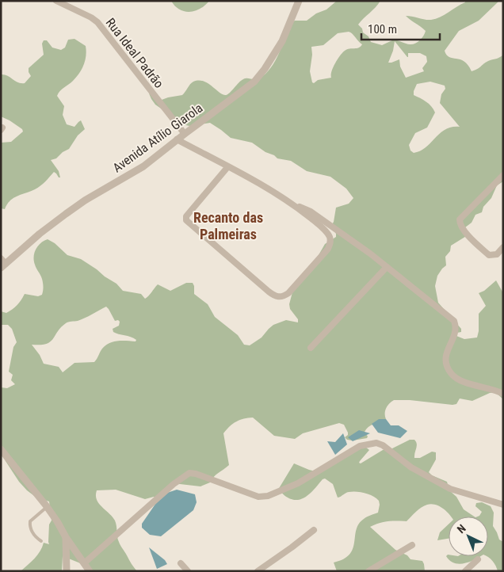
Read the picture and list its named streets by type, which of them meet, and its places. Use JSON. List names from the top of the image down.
{
  "streets": {
    "street": ["Rua Ideal Padrão", "Avenida Atílio Giarola"]
  },
  "crossings": [
    ["Rua Ideal Padrão", "Avenida Atílio Giarola"]
  ],
  "districts": ["Recanto das Palmeiras"],
  "scale_bar": "100 m",
  "north": "top left"
}
